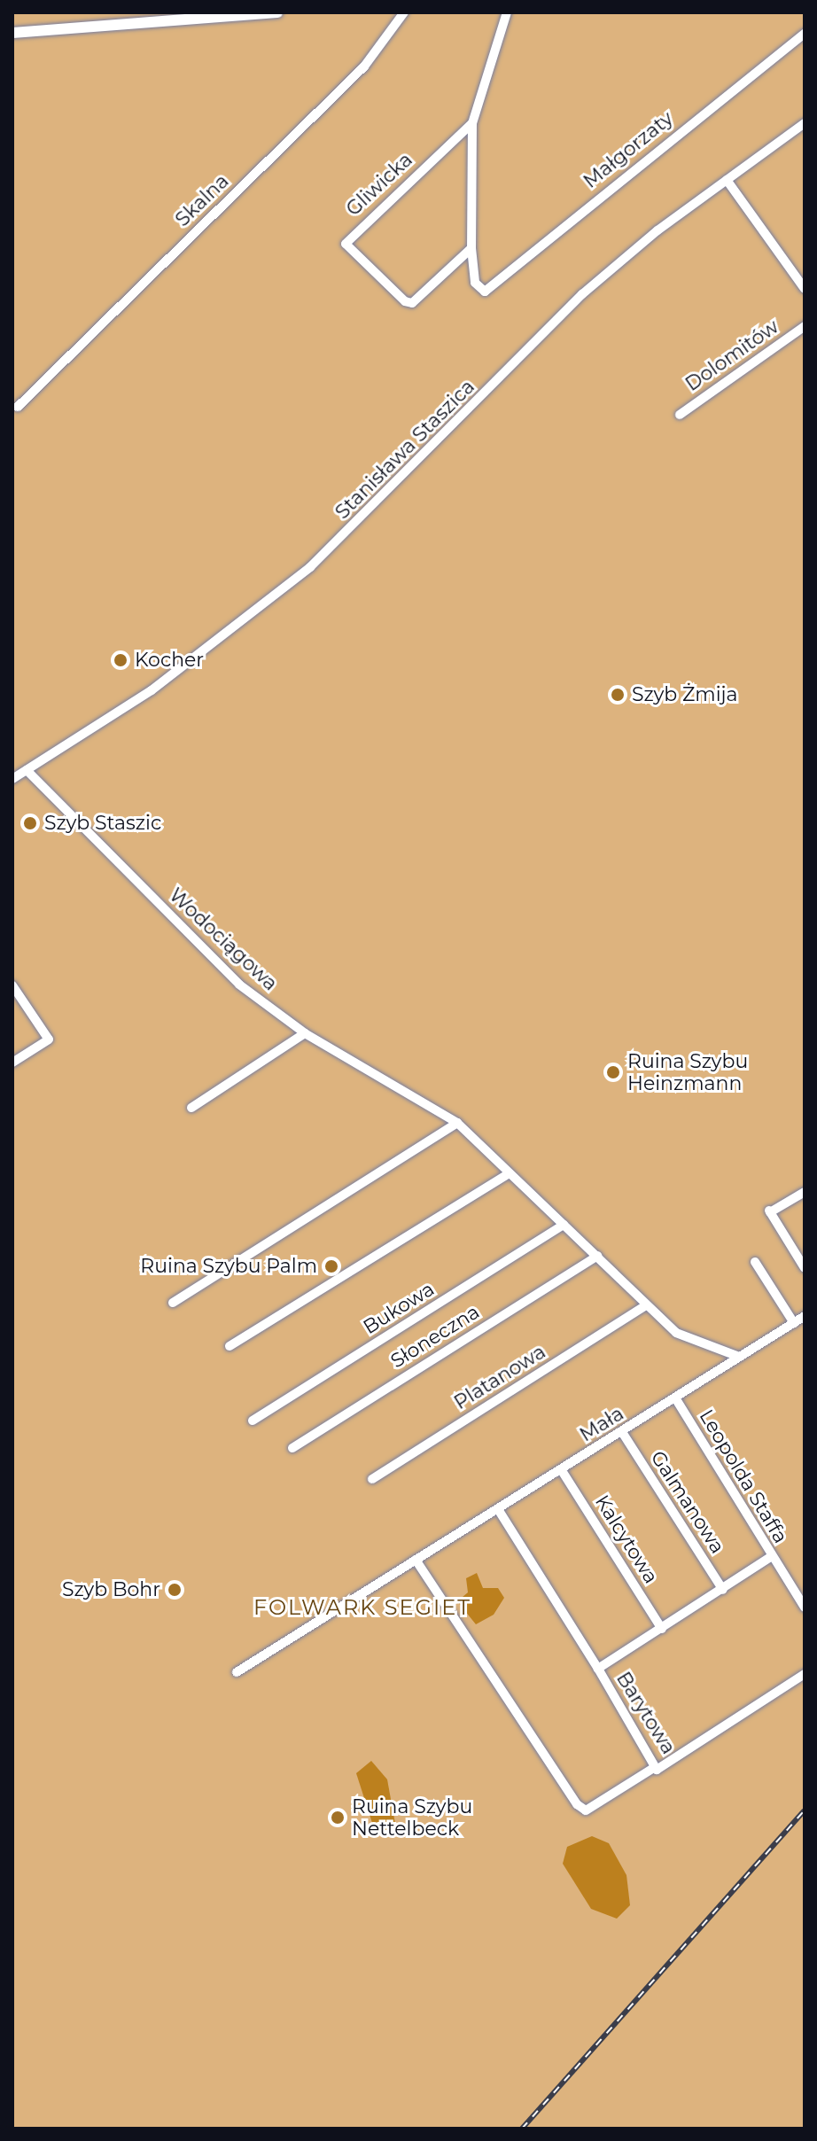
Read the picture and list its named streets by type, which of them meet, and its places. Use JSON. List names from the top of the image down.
{
  "streets": {
    "street": [
      "Małgorzaty",
      "Gliwicka",
      "Skalna",
      "Dolomitów",
      "Stanisława Staszica",
      "Wodociągowa",
      "Bukowa",
      "Słoneczna",
      "Platanowa",
      "Mała",
      "Leopolda Staffa",
      "Galmanowa",
      "Kalcytowa",
      "Barytowa"
    ]
  },
  "crossings": [
    ["Małgorzaty", "Gliwicka"],
    ["Stanisława Staszica", "Wodociągowa"],
    ["Wodociągowa", "Bukowa"],
    ["Wodociągowa", "Słoneczna"],
    ["Wodociągowa", "Platanowa"],
    ["Wodociągowa", "Mała"],
    ["Mała", "Leopolda Staffa"],
    ["Mała", "Galmanowa"],
    ["Mała", "Kalcytowa"],
    ["Leopolda Staffa", "Barytowa"],
    ["Galmanowa", "Barytowa"],
    ["Kalcytowa", "Barytowa"]
  ],
  "districts": ["FOLWARK SEGIET"],
  "places": [
    "Kocher",
    "Szyb Żmija",
    "Szyb Staszic",
    "Ruina Szybu Heinzmann",
    "Ruina Szybu Palm",
    "Szyb Bohr",
    "Ruina Szybu Nettelbeck"
  ]
}
